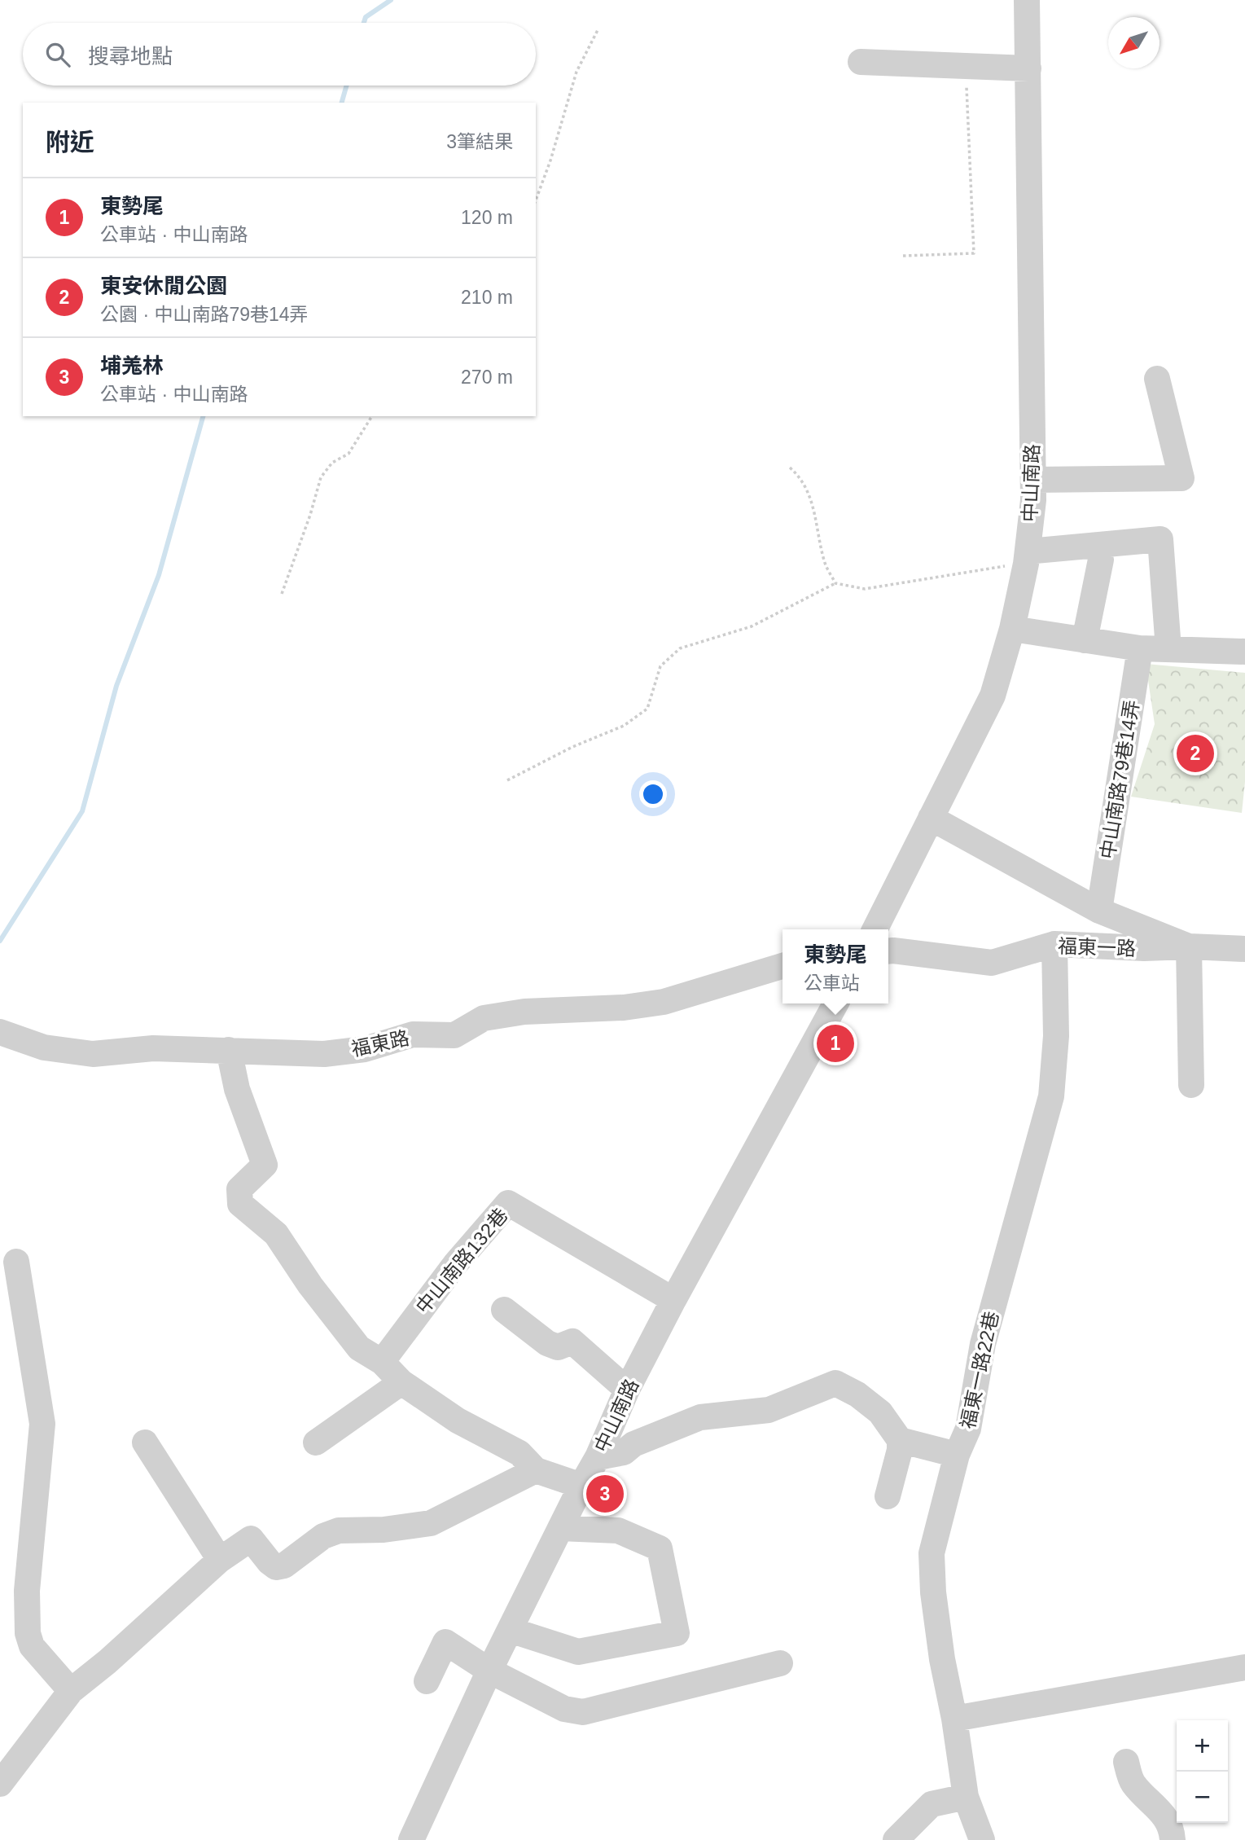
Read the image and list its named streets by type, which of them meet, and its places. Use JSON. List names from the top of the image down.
{
  "streets": {
    "street": [
      "中山南路",
      "中山南路79巷14弄",
      "福東一路",
      "福東路",
      "中山南路132巷",
      "福東一路22巷"
    ]
  },
  "crossings": [
    ["中山南路", "中山南路132巷"],
    ["福東一路", "福東一路22巷"]
  ],
  "north": "bottom left",
  "page": {
    "search": "搜尋地點",
    "heading": ["附近", "3筆結果"],
    "list": [
      {
        "mark": "1",
        "name": "東勢尾",
        "note": "公車站 · 中山南路",
        "value": "120 m"
      },
      {
        "mark": "2",
        "name": "東安休閒公園",
        "note": "公園 · 中山南路79巷14弄",
        "value": "210 m"
      },
      {
        "mark": "3",
        "name": "埔羗林",
        "note": "公車站 · 中山南路",
        "value": "270 m"
      }
    ],
    "pins": ["2", "1", "3"],
    "popup": ["東勢尾", "公車站"],
    "map_buttons": ["+", "−"]
  }
}
